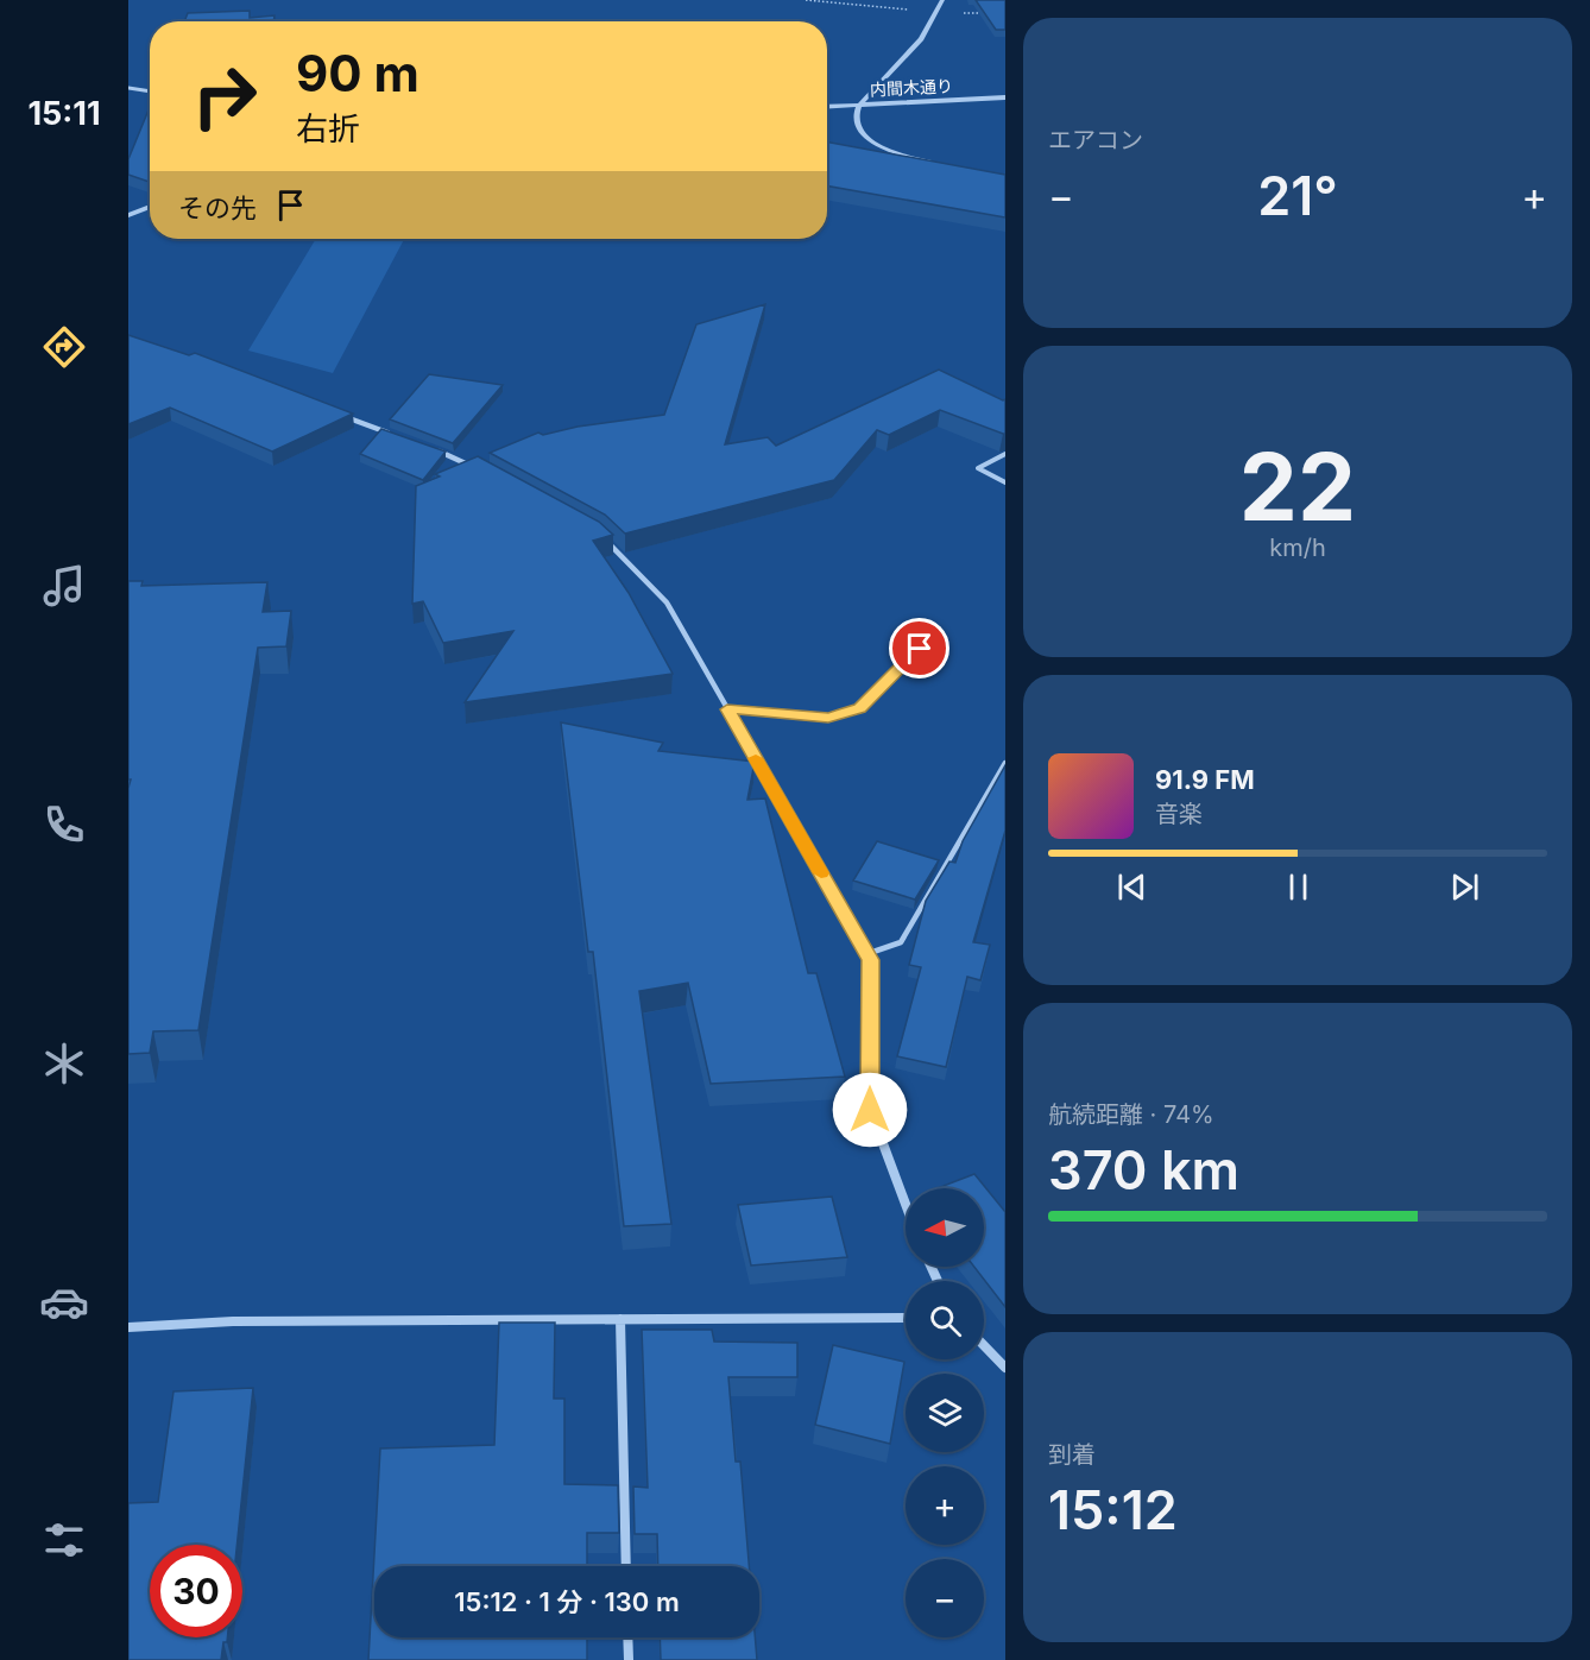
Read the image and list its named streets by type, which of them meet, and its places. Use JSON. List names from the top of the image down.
{
  "streets": {
    "street": ["内間木通り"]
  },
  "north": "left",
  "page": {
    "tabs": "15:11",
    "tile": [
      "エアコン",
      ["22", "km/h"],
      ["航続距離 · 74%", "370 km"],
      ["到着", "15:12"]
    ],
    "turn": ["90 m", "右折"],
    "heat": ["−", "21°", "+"],
    "then": "その先",
    "song": ["91.9 FM", "音楽"],
    "map_buttons": ["+", "−"],
    "limit": "30",
    "trip": "15:12 · 1 分 · 130 m"
  }
}
